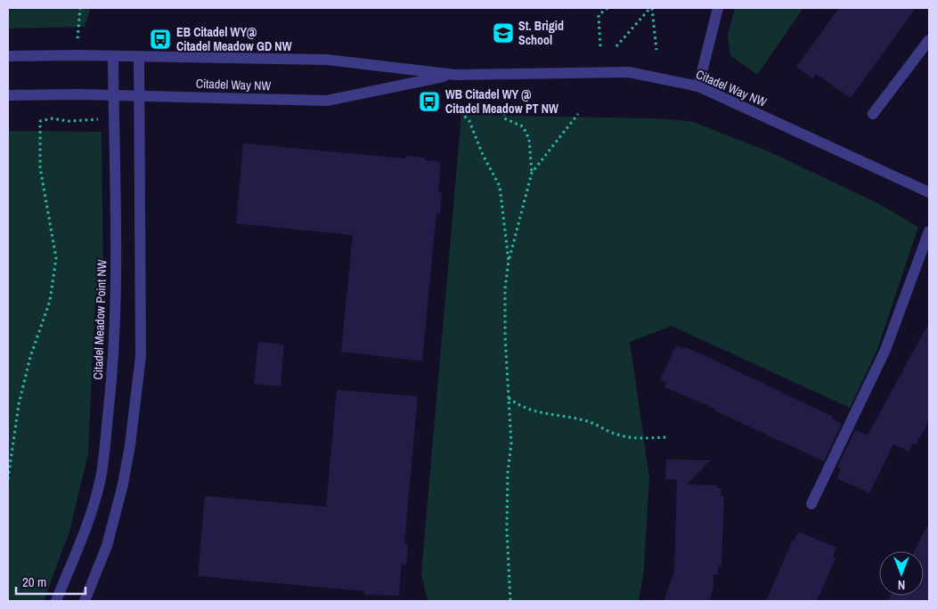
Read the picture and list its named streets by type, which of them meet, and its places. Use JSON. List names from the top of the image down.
{
  "streets": {
    "street": ["Citadel Way NW", "Citadel Meadow Point NW"]
  },
  "crossings": [
    ["Citadel Way NW", "Citadel Meadow Point NW"]
  ],
  "places": {
    "school or university": ["St. Brigid School"],
    "bus stop": ["EB Citadel WY@ Citadel Meadow GD NW", "WB Citadel WY @ Citadel Meadow PT NW"]
  },
  "scale_bar": "20 m",
  "north": "bottom"
}
